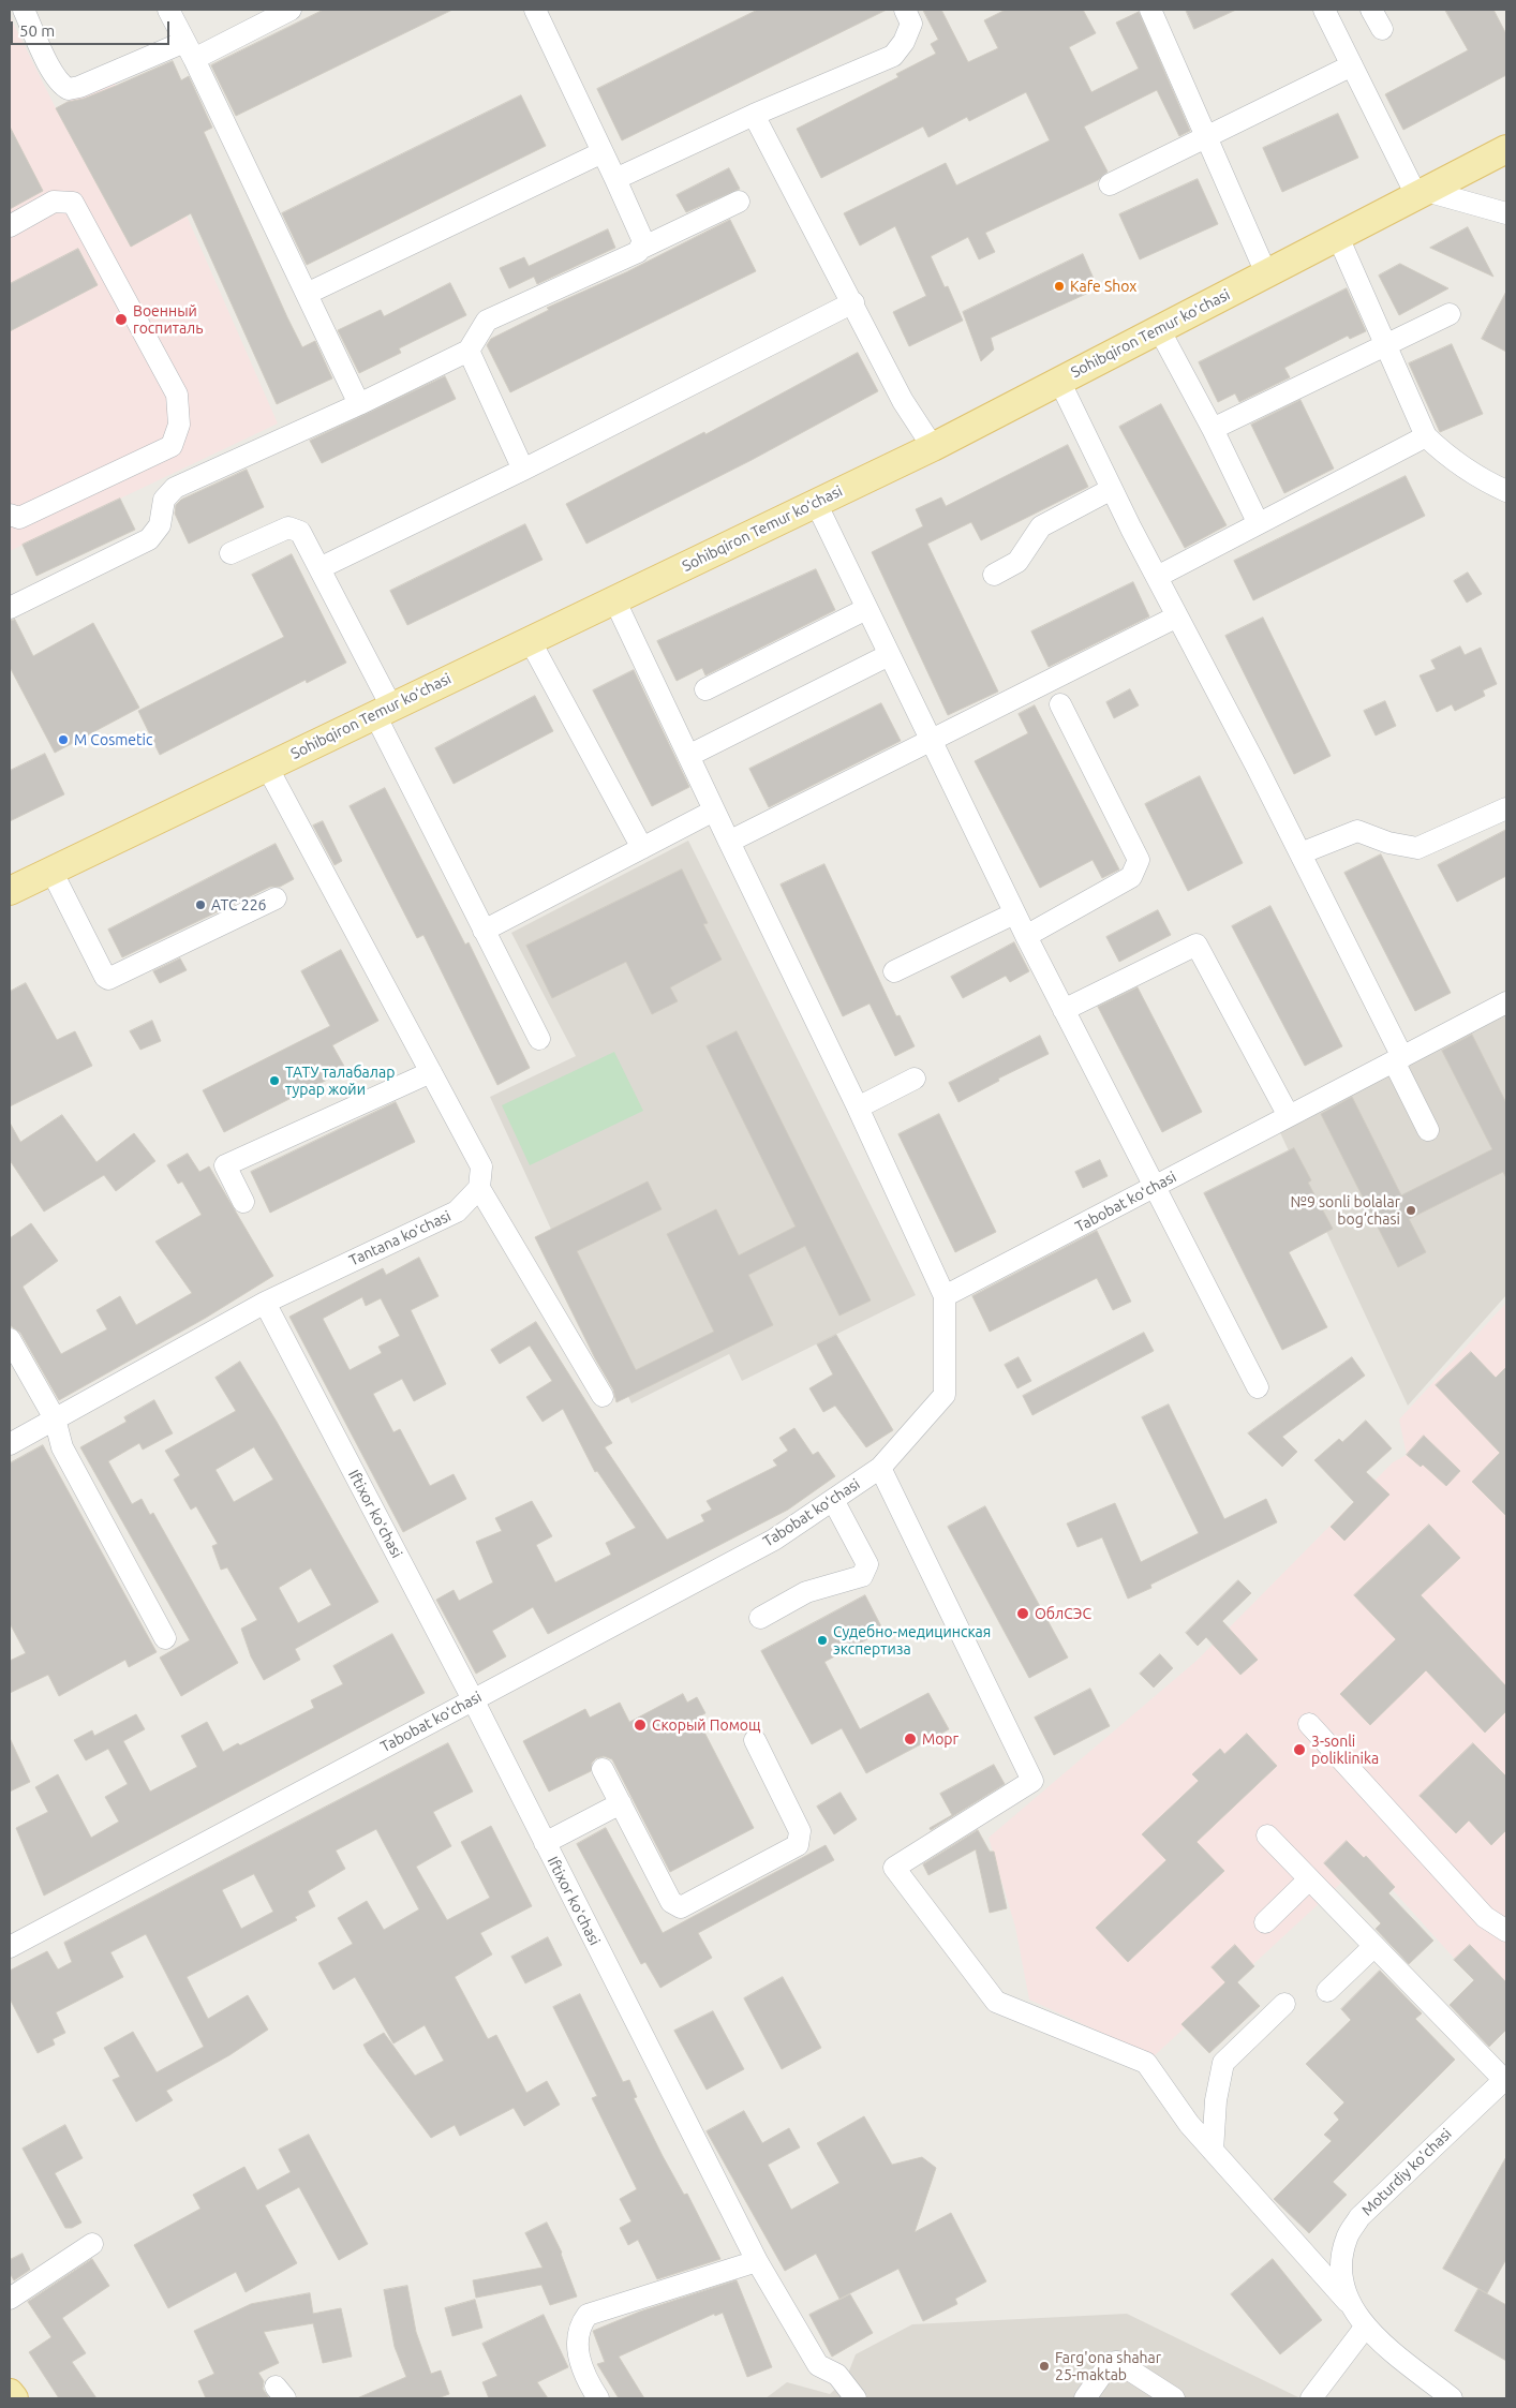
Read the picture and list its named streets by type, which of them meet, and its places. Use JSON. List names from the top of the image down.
{
  "streets": {
    "main road": ["Sohibqiron Temur koʻchasi"],
    "street": [
      "Tabobat koʻchasi",
      "Tantana koʻchasi",
      "Iftixor koʻchasi",
      "Moturdiy ko'chasi"
    ]
  },
  "crossings": [
    ["Tabobat koʻchasi", "Iftixor koʻchasi"],
    ["Tantana koʻchasi", "Iftixor koʻchasi"]
  ],
  "places": [
    "Kafe Shox",
    "Военный госпиталь",
    "M Cosmetic",
    "АТС 226",
    "ТАТУ талабалар турар жойи",
    "№9 sonli bolalar bog‘chasi",
    "ОблСЭС",
    "Судебно-медицинская экспертиза",
    "Скорый Помощ",
    "Морг",
    "3-sonli poliklinika",
    "Farg'ona shahar 25-maktab"
  ],
  "scale_bar": "50 m"
}
